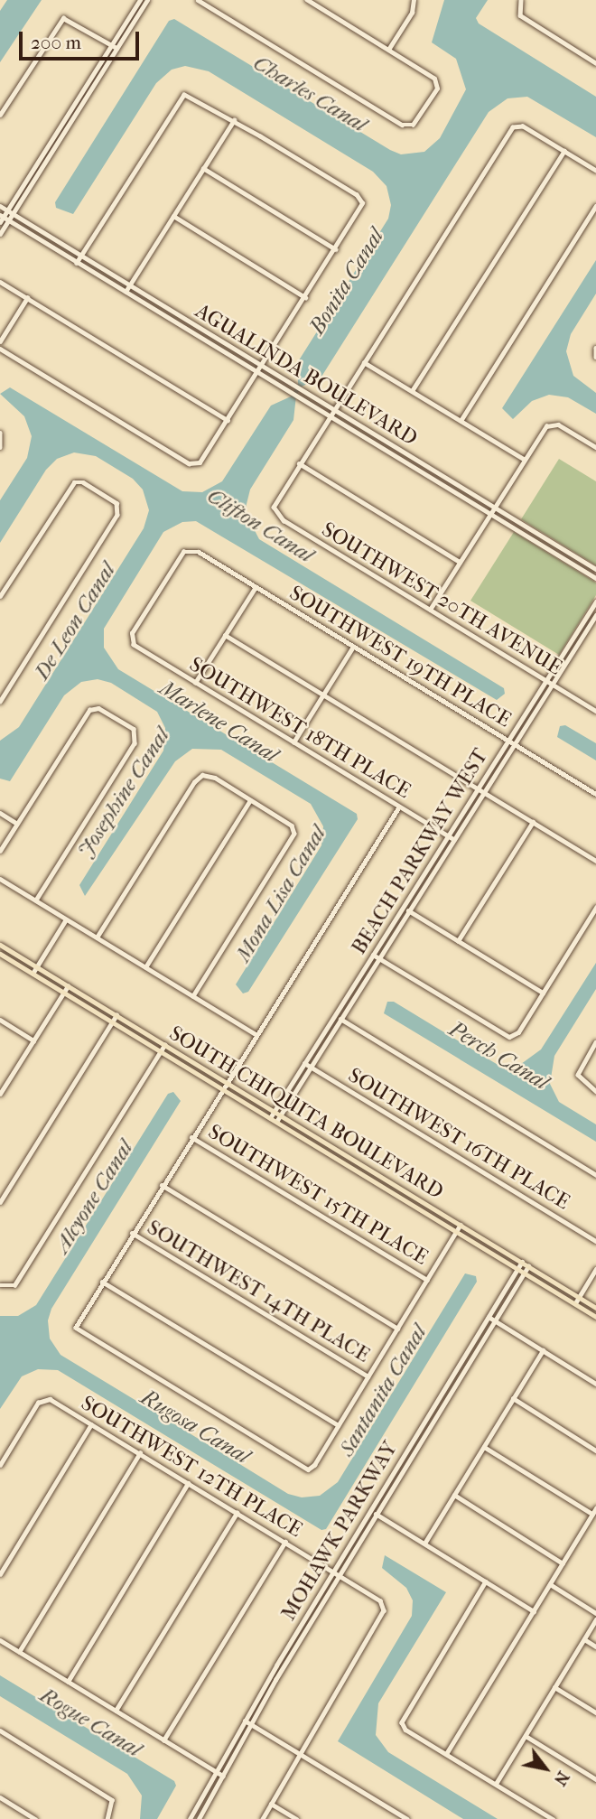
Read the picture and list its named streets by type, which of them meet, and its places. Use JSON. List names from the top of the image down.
{
  "streets": {
    "main road": ["SOUTH CHIQUITA BOULEVARD"],
    "street": [
      "AGUALINDA BOULEVARD",
      "SOUTHWEST 20TH AVENUE",
      "SOUTHWEST 19TH PLACE",
      "SOUTHWEST 18TH PLACE",
      "BEACH PARKWAY WEST",
      "SOUTHWEST 16TH PLACE",
      "SOUTHWEST 15TH PLACE",
      "SOUTHWEST 14TH PLACE",
      "SOUTHWEST 12TH PLACE",
      "MOHAWK PARKWAY"
    ]
  },
  "crossings": [
    ["SOUTHWEST 20TH AVENUE", "BEACH PARKWAY WEST"],
    ["SOUTHWEST 19TH PLACE", "SOUTHWEST 18TH PLACE"],
    ["SOUTHWEST 19TH PLACE", "BEACH PARKWAY WEST"],
    ["SOUTHWEST 18TH PLACE", "BEACH PARKWAY WEST"],
    ["BEACH PARKWAY WEST", "SOUTH CHIQUITA BOULEVARD"],
    ["BEACH PARKWAY WEST", "SOUTHWEST 16TH PLACE"],
    ["SOUTH CHIQUITA BOULEVARD", "MOHAWK PARKWAY"],
    ["SOUTHWEST 12TH PLACE", "MOHAWK PARKWAY"]
  ],
  "water": [
    "Charles Canal",
    "Bonita Canal",
    "Clifton Canal",
    "De Leon Canal",
    "Marlene Canal",
    "Josephine Canal",
    "Mona Lisa Canal",
    "Perch Canal",
    "Alcyone Canal",
    "Santanita Canal",
    "Rugosa Canal",
    "Rogue Canal"
  ],
  "scale_bar": "200 m",
  "north": "bottom right"
}
